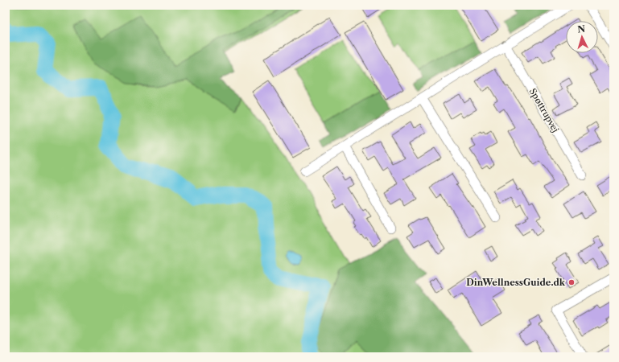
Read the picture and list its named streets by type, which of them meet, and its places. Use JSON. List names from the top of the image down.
{
  "streets": {
    "street": ["Spøttrupvej"]
  },
  "places": ["DinWellnessGuide.dk"],
  "north": "top"
}
